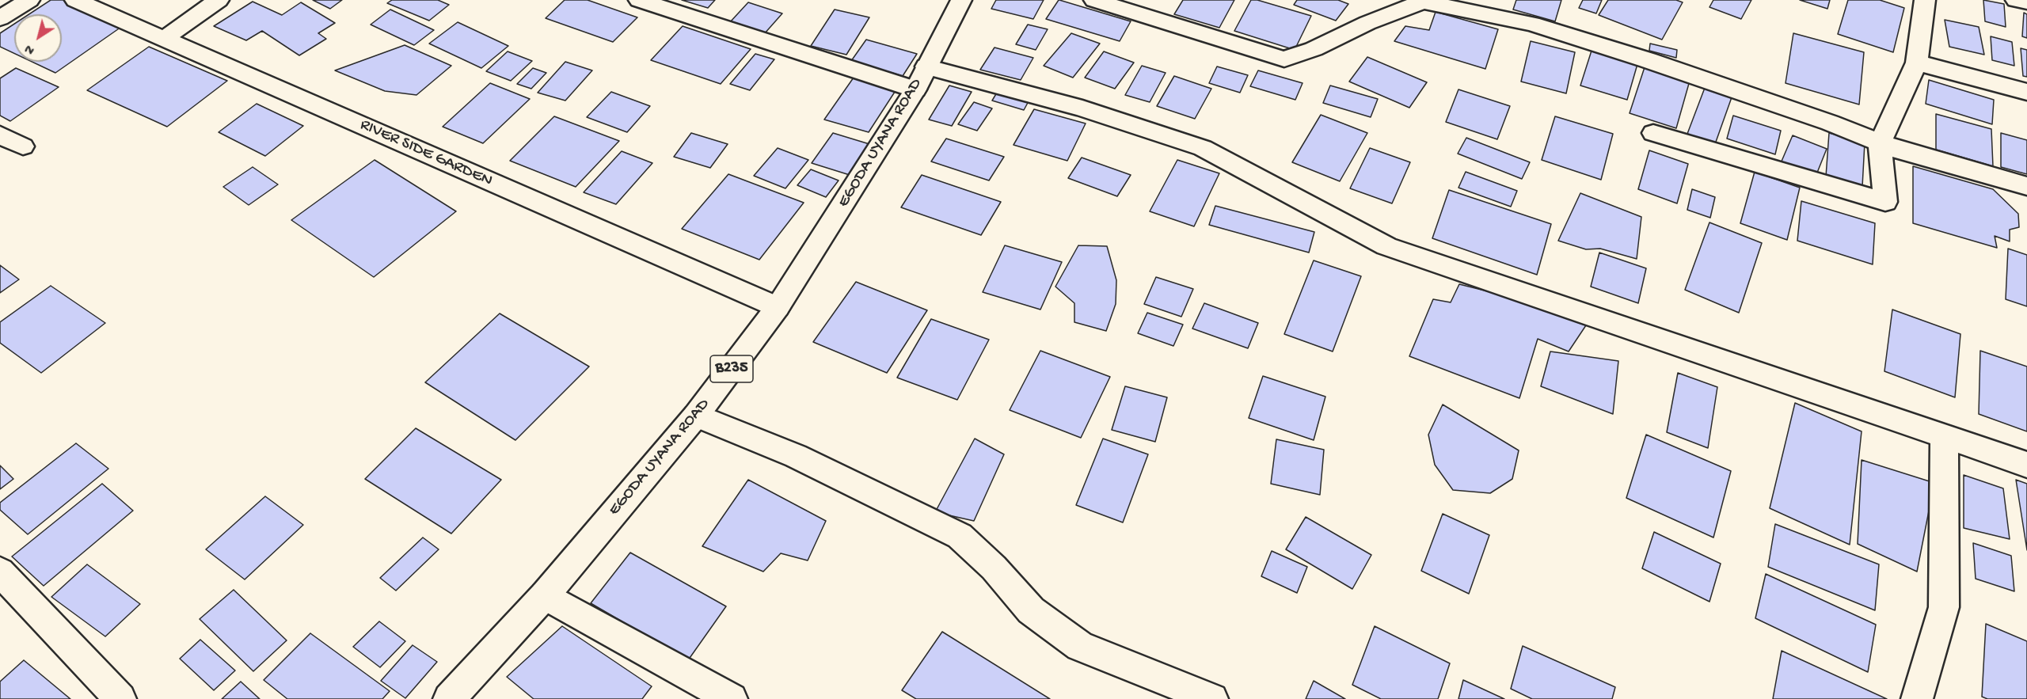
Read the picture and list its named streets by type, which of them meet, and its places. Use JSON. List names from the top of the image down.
{
  "streets": {
    "street": ["EGODA UYANA ROAD", "RIVER SIDE GARDEN", "B235"]
  },
  "crossings": [
    ["EGODA UYANA ROAD", "RIVER SIDE GARDEN"]
  ],
  "north": "bottom left"
}
